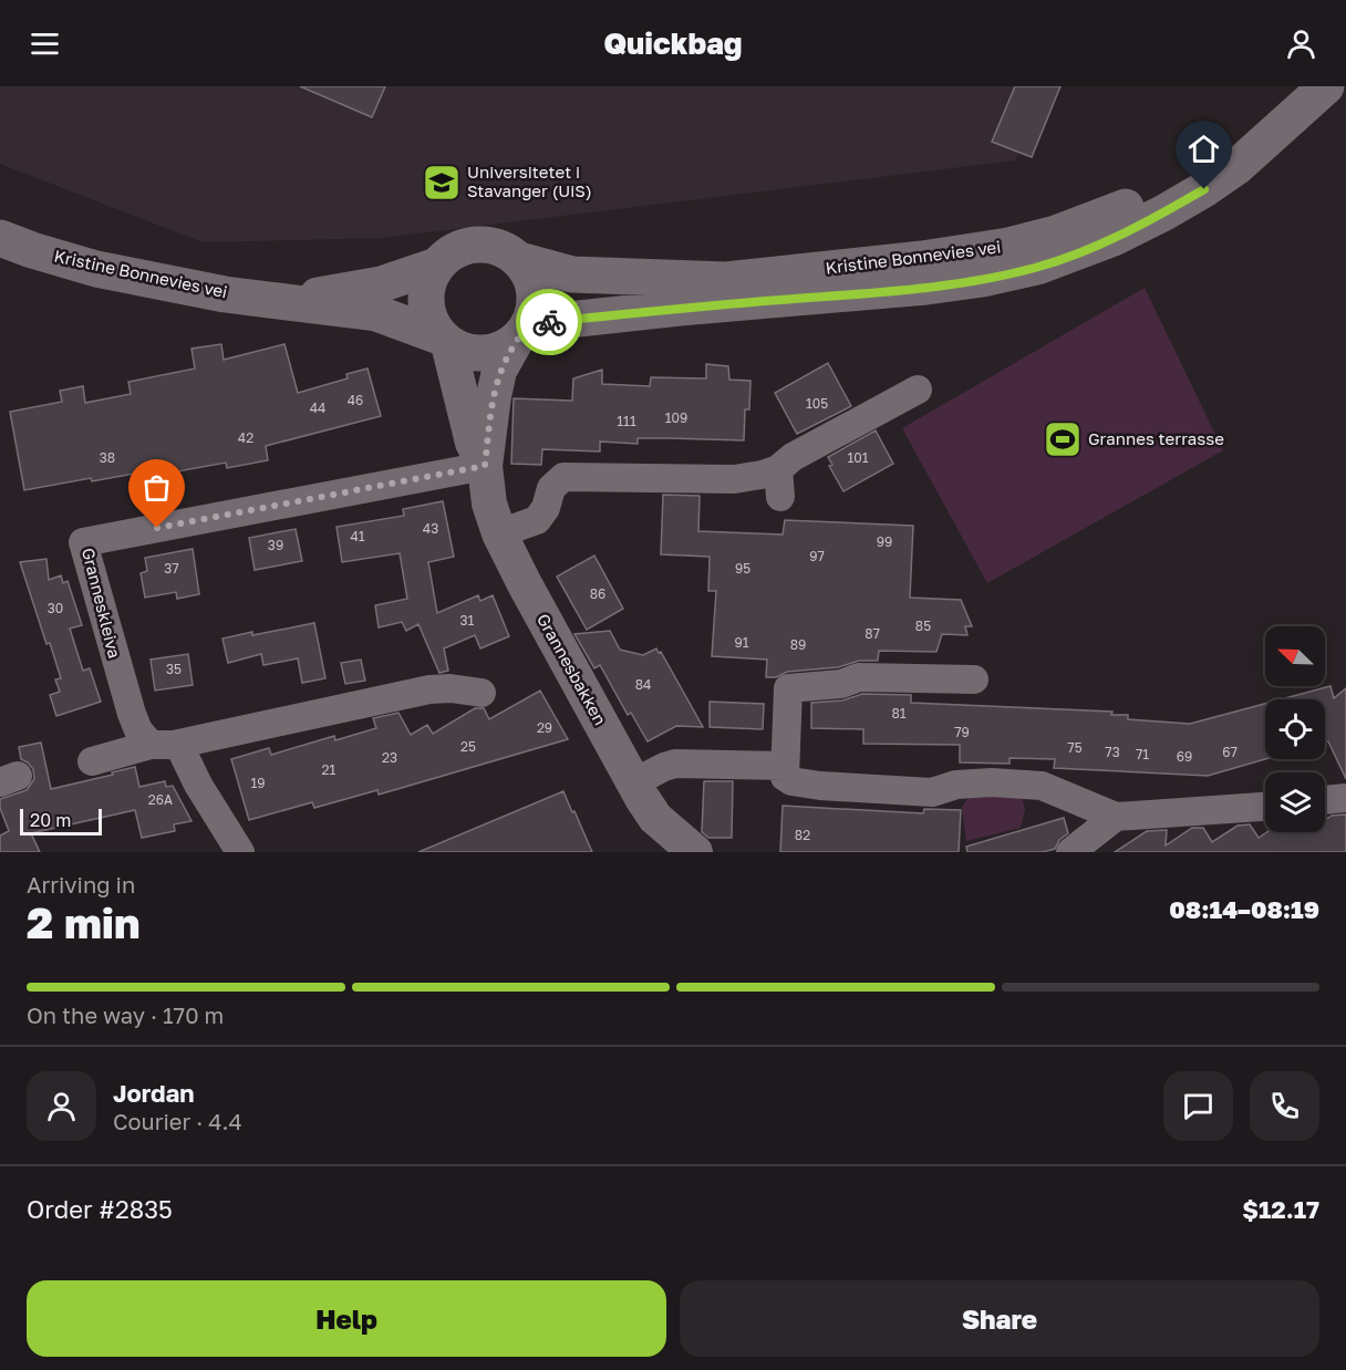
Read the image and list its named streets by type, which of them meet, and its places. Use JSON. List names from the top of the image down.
{
  "streets": {
    "main road": ["Kristine Bonnevies vei"],
    "street": ["Granneskleiva", "Grannesbakken"]
  },
  "crossings": [
    ["Kristine Bonnevies vei", "Grannesbakken"],
    ["Granneskleiva", "Grannesbakken"]
  ],
  "places": {
    "school or university": ["Universitetet i Stavanger (UiS)"],
    "sports": ["Grannes terrasse"]
  },
  "house_numbers": [
    "46",
    "105",
    "44",
    "109",
    "111",
    "42",
    "38",
    "101",
    "43",
    "41",
    "99",
    "39",
    "97",
    "37",
    "95",
    "86",
    "30",
    "31",
    "85",
    "87",
    "91",
    "89",
    "35",
    "84",
    "81",
    "29",
    "79",
    "25",
    "75",
    "73",
    "67",
    "71",
    "69",
    "23",
    "21",
    "19",
    "26A",
    "82"
  ],
  "scale_bar": "20 m",
  "north": "top left",
  "page": {
    "header": "Quickbag",
    "scale": "20 m",
    "heading": ["2 min", "Arriving in", "08:14–08:19"],
    "panel": [
      "Jordan",
      "Courier · 4.4",
      "Order #2835",
      "$12.17"
    ],
    "bar": "On the way · 170 m",
    "buttons": ["Help", "Share"]
  }
}
